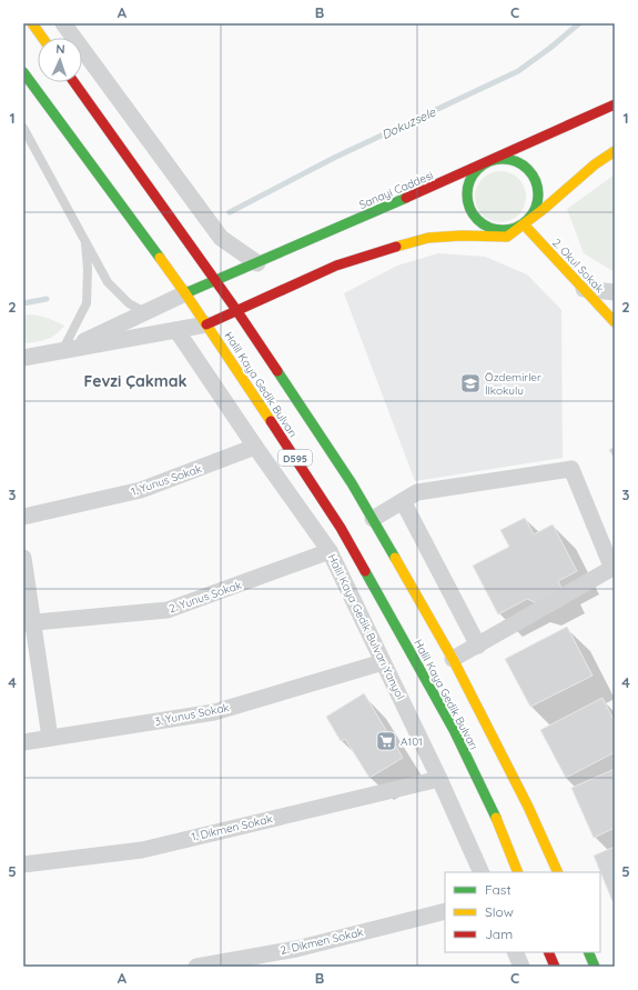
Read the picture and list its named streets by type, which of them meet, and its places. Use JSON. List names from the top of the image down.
{
  "streets": {
    "main road": [
      "Sanayi Caddesi",
      "2. Okul Sokak",
      "Halil Kaya Gedik Bulvarı",
      "D595"
    ],
    "street": [
      "1. Yunus Sokak",
      "2. Yunus Sokak",
      "Halil Kaya Gedik Bulvarı Yanyol",
      "3. Yunus Sokak",
      "1. Dikmen Sokak",
      "2. Dikmen Sokak"
    ]
  },
  "crossings": [
    ["Sanayi Caddesi", "2. Okul Sokak"],
    ["Sanayi Caddesi", "Halil Kaya Gedik Bulvarı"],
    ["1. Yunus Sokak", "Halil Kaya Gedik Bulvarı Yanyol"],
    ["2. Yunus Sokak", "Halil Kaya Gedik Bulvarı Yanyol"],
    ["Halil Kaya Gedik Bulvarı Yanyol", "3. Yunus Sokak"],
    ["Halil Kaya Gedik Bulvarı Yanyol", "1. Dikmen Sokak"]
  ],
  "districts": ["Fevzi Çakmak"],
  "water": ["Dokuzsele"],
  "places": {
    "school or university": ["Özdemirler İlkokulu"],
    "supermarket": ["A101"]
  },
  "legend": ["Fast", "Slow", "Jam"],
  "north": "top",
  "grid": {
    "columns": ["A", "B", "C"],
    "rows": [
      "1",
      "2",
      "3",
      "4",
      "5"
    ]
  }
}
